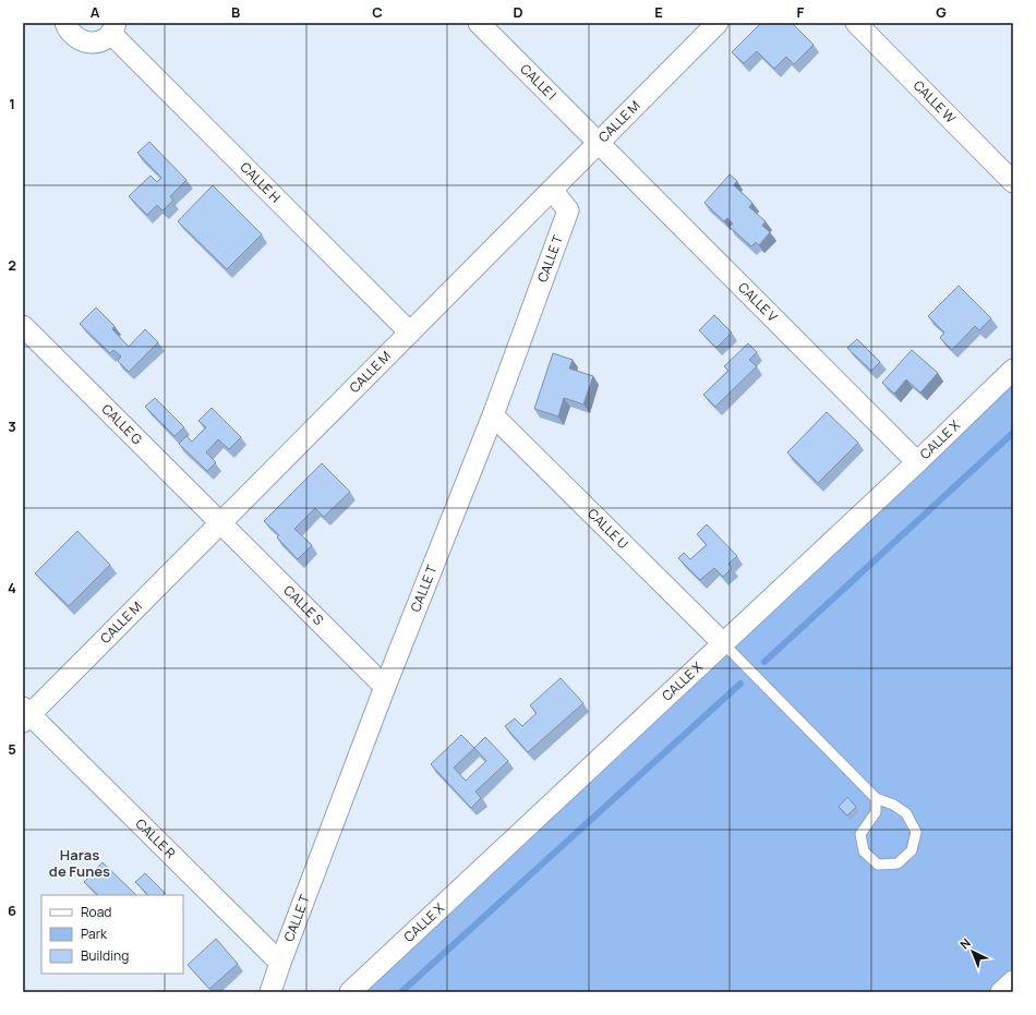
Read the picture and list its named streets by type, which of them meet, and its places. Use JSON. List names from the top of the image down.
{
  "streets": {
    "street": [
      "CALLE I",
      "CALLE W",
      "CALLE M",
      "CALLE H",
      "CALLE T",
      "CALLE V",
      "CALLE G",
      "CALLE X",
      "CALLE U",
      "CALLE S",
      "CALLE R"
    ]
  },
  "crossings": [
    ["CALLE I", "CALLE M"],
    ["CALLE I", "CALLE V"],
    ["CALLE M", "CALLE H"],
    ["CALLE M", "CALLE T"],
    ["CALLE M", "CALLE V"],
    ["CALLE M", "CALLE G"],
    ["CALLE M", "CALLE S"],
    ["CALLE M", "CALLE R"],
    ["CALLE T", "CALLE U"],
    ["CALLE T", "CALLE S"],
    ["CALLE T", "CALLE R"],
    ["CALLE V", "CALLE X"],
    ["CALLE G", "CALLE S"],
    ["CALLE X", "CALLE U"]
  ],
  "districts": ["Haras de Funes"],
  "legend": ["Road", "Park", "Building"],
  "north": "top left",
  "grid": {
    "columns": [
      "A",
      "B",
      "C",
      "D",
      "E",
      "F",
      "G"
    ],
    "rows": [
      "1",
      "2",
      "3",
      "4",
      "5",
      "6"
    ]
  }
}
